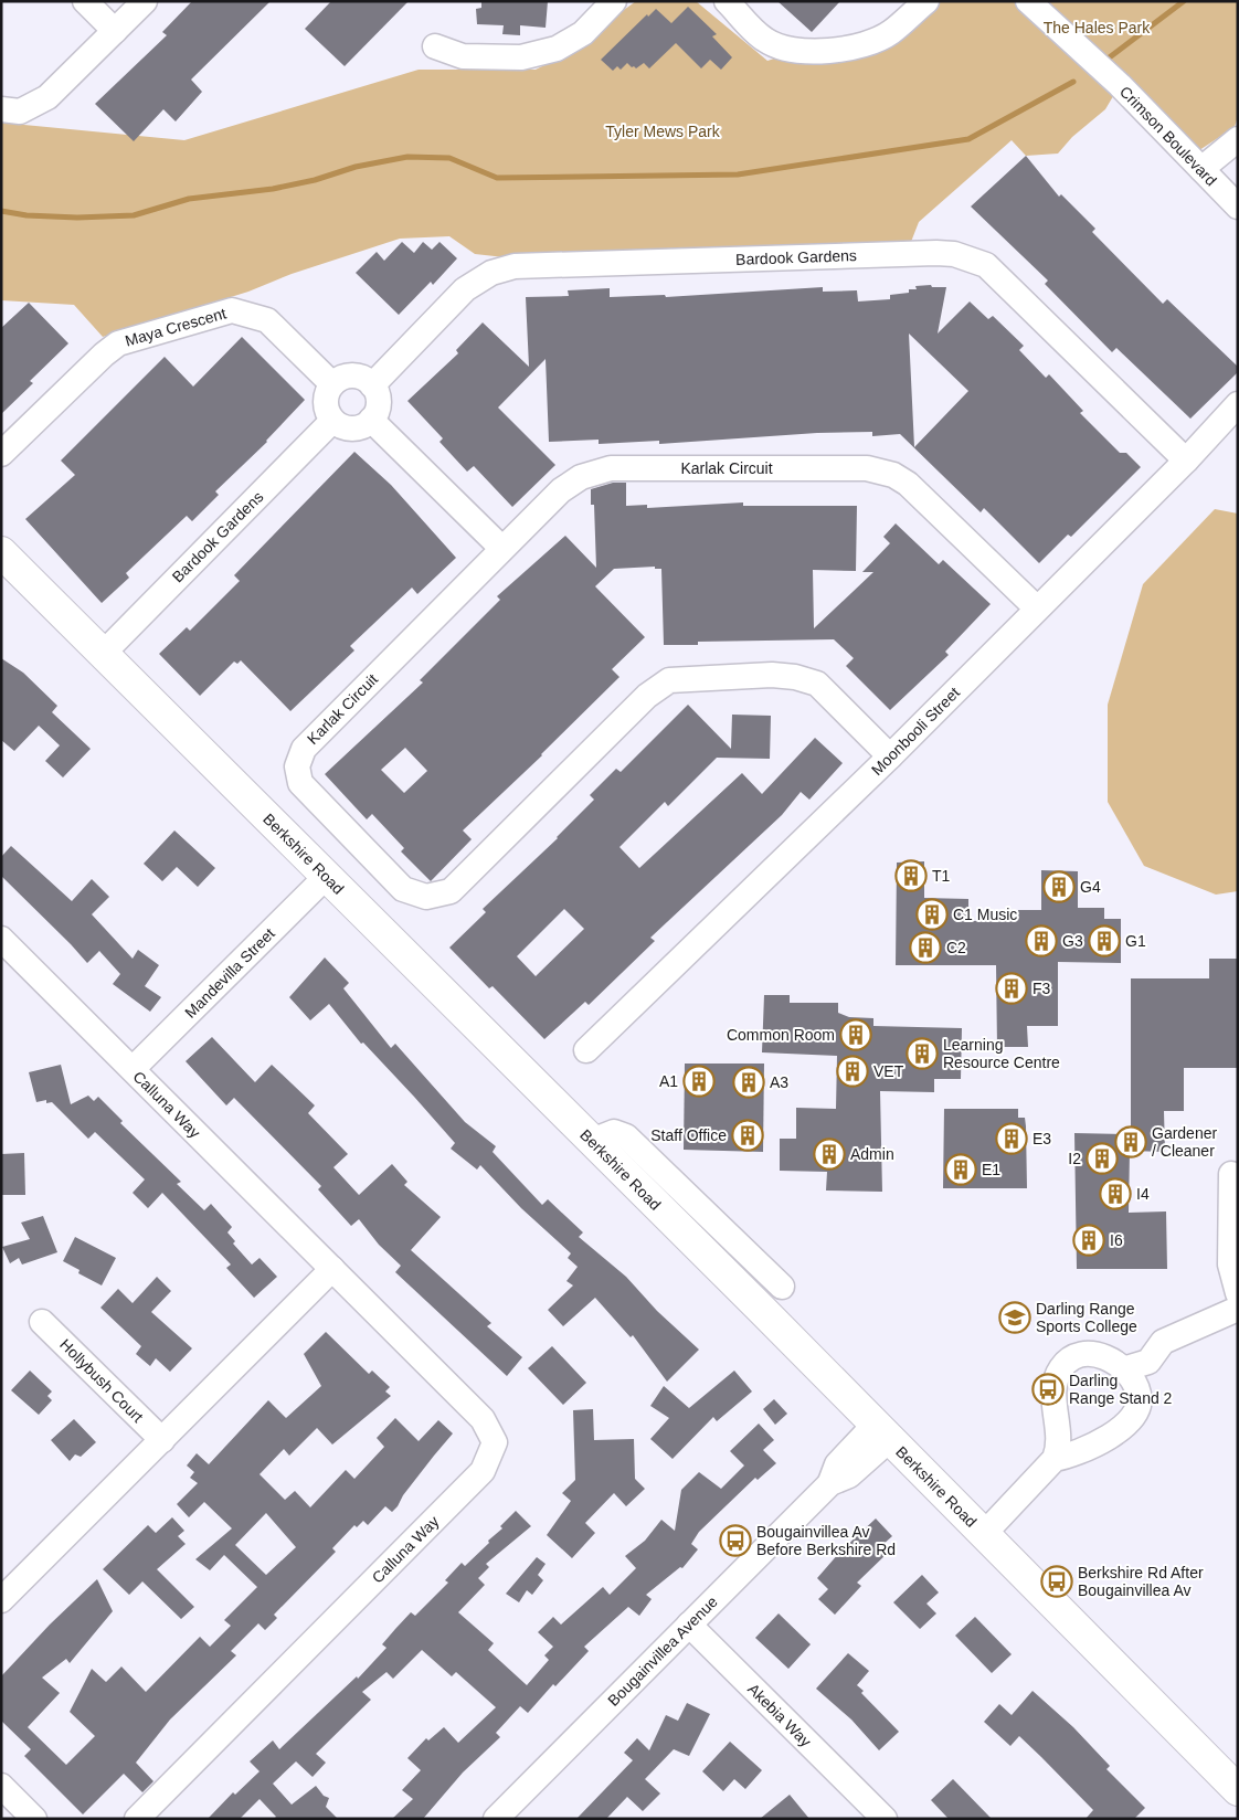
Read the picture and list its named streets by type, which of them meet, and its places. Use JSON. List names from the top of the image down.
{
  "streets": {
    "main road": ["Berkshire Road"],
    "street": [
      "Crimson Boulevard",
      "Bardook Gardens",
      "Maya Crescent",
      "Karlak Circuit",
      "Moonbooli Street",
      "Mandevilla Street",
      "Calluna Way",
      "Hollybush Court",
      "Bougainvillea Avenue",
      "Akebia Way"
    ]
  },
  "crossings": [
    ["Bardook Gardens", "Maya Crescent"],
    ["Bardook Gardens", "Moonbooli Street"],
    ["Bardook Gardens", "Berkshire Road"],
    ["Karlak Circuit", "Moonbooli Street"],
    ["Berkshire Road", "Mandevilla Street"],
    ["Berkshire Road", "Bougainvillea Avenue"],
    ["Mandevilla Street", "Calluna Way"],
    ["Bougainvillea Avenue", "Akebia Way"]
  ],
  "parks": ["The Hales Park", "Tyler Mews Park"],
  "places": {
    "building": [
      "T1",
      "G4",
      "C1 Music",
      "G3",
      "G1",
      "C2",
      "F3",
      "Common Room",
      "Learning Resource Centre",
      "VET",
      "A1",
      "A3",
      "Staff Office",
      "E3",
      "Gardener / Cleaner",
      "Admin",
      "I2",
      "E1",
      "I4",
      "I6"
    ],
    "school or university": ["Darling Range Sports College"],
    "bus stop": ["Darling Range Stand 2", "Bougainvillea Av Before Berkshire Rd", "Berkshire Rd After Bougainvillea Av"]
  }
}
